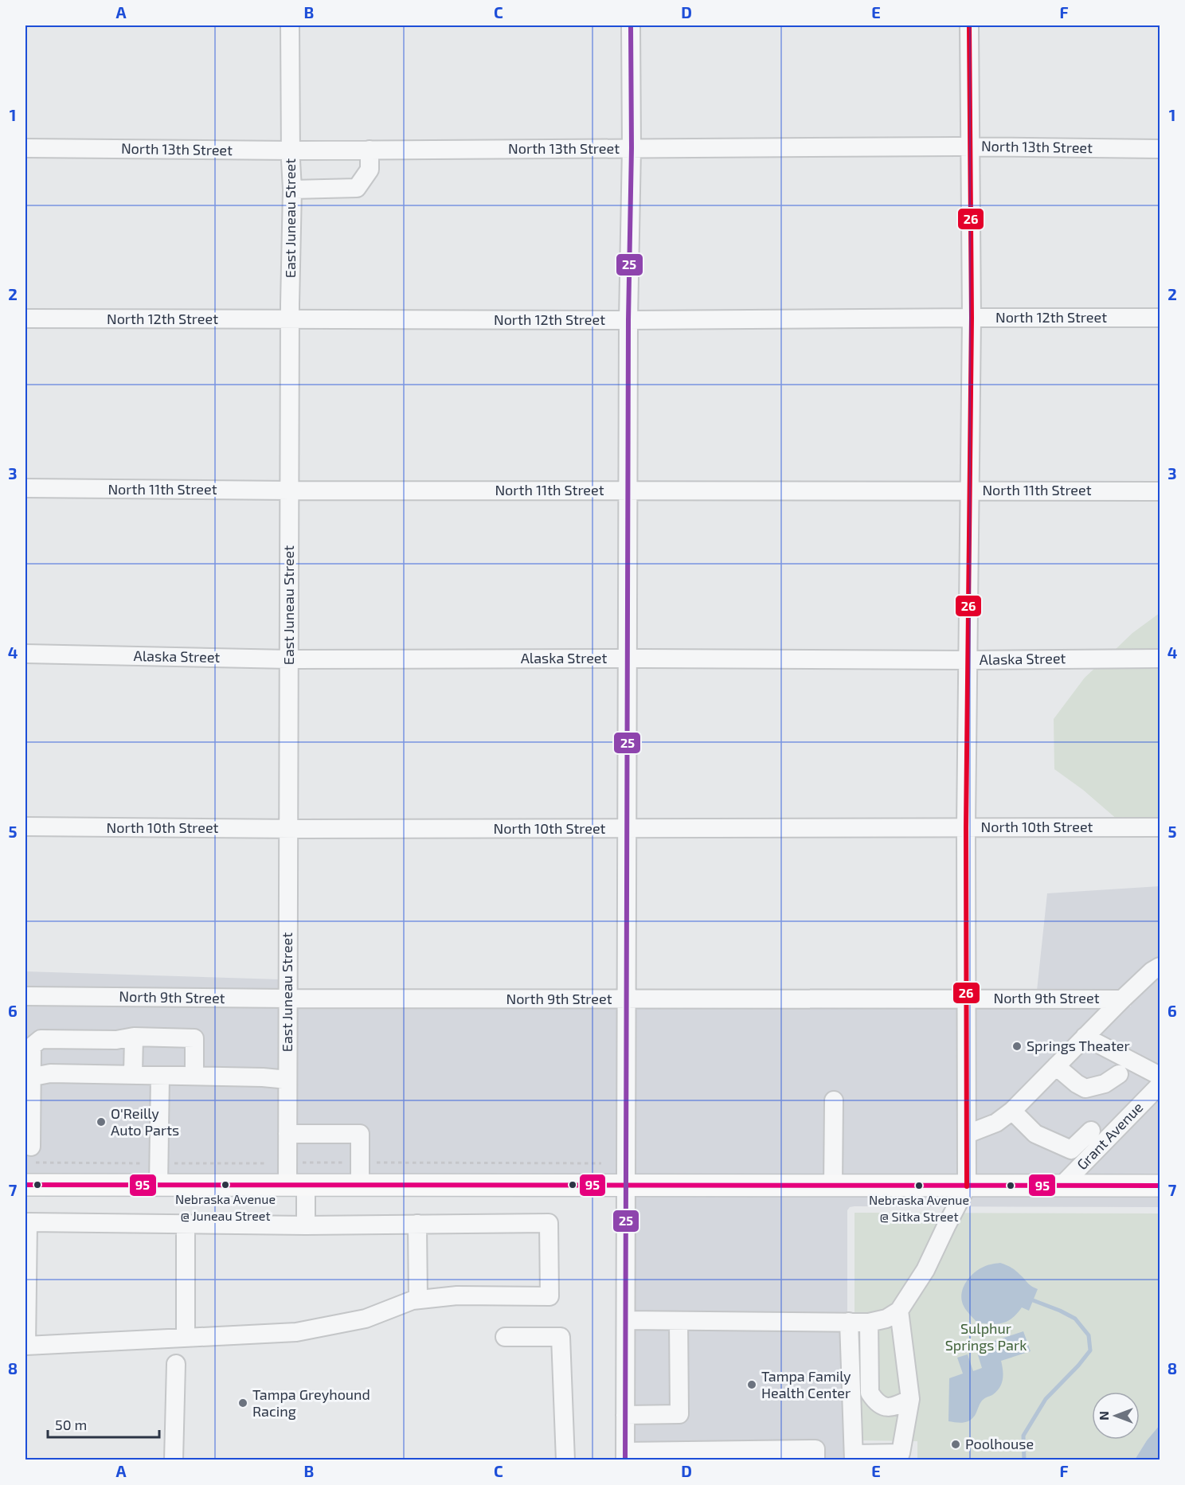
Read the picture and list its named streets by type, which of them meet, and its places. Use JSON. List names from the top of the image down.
{
  "streets": {
    "street": [
      "North 13th Street",
      "East Juneau Street",
      "North 12th Street",
      "North 11th Street",
      "Alaska Street",
      "North 10th Street",
      "North 9th Street",
      "Grant Avenue"
    ]
  },
  "crossings": [
    ["North 13th Street", "East Juneau Street"],
    ["East Juneau Street", "North 12th Street"],
    ["East Juneau Street", "North 11th Street"],
    ["East Juneau Street", "Alaska Street"],
    ["East Juneau Street", "North 10th Street"],
    ["East Juneau Street", "North 9th Street"]
  ],
  "parks": ["Sulphur Springs Park"],
  "places": [
    "Springs Theater",
    "O'Reilly Auto Parts",
    "Nebraska Avenue @ Juneau Street",
    "Nebraska Avenue @ Sitka Street",
    "Tampa Family Health Center",
    "Tampa Greyhound Racing",
    "Poolhouse"
  ],
  "lines": ["transit line 26", "transit line 25", "transit line 95"],
  "scale_bar": "50 m",
  "north": "left",
  "grid": {
    "columns": [
      "A",
      "B",
      "C",
      "D",
      "E",
      "F"
    ],
    "rows": [
      "1",
      "2",
      "3",
      "4",
      "5",
      "6",
      "7",
      "8"
    ]
  }
}
